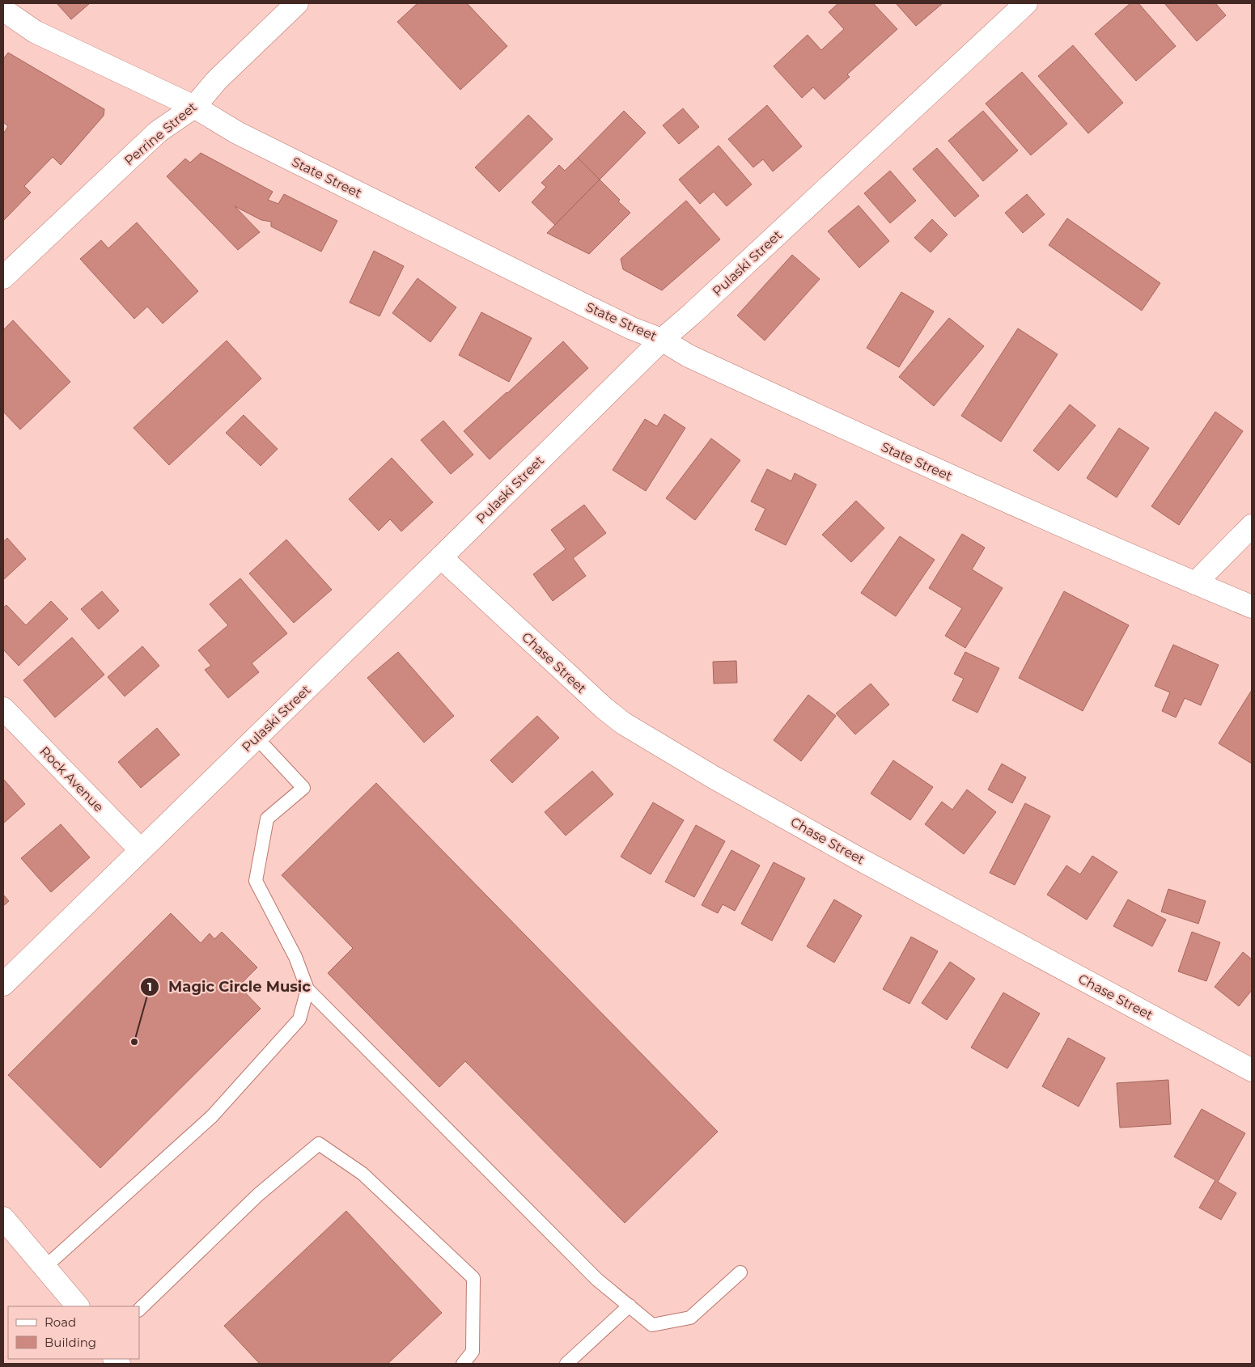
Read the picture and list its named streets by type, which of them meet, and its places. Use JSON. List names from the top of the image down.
{
  "streets": {
    "street": [
      "Perrine Street",
      "State Street",
      "Pulaski Street",
      "Chase Street",
      "Rock Avenue"
    ]
  },
  "crossings": [
    ["Perrine Street", "State Street"],
    ["State Street", "Pulaski Street"],
    ["Pulaski Street", "Chase Street"],
    ["Pulaski Street", "Rock Avenue"]
  ],
  "places": ["Magic Circle Music"],
  "legend": ["Road", "Building"]
}
